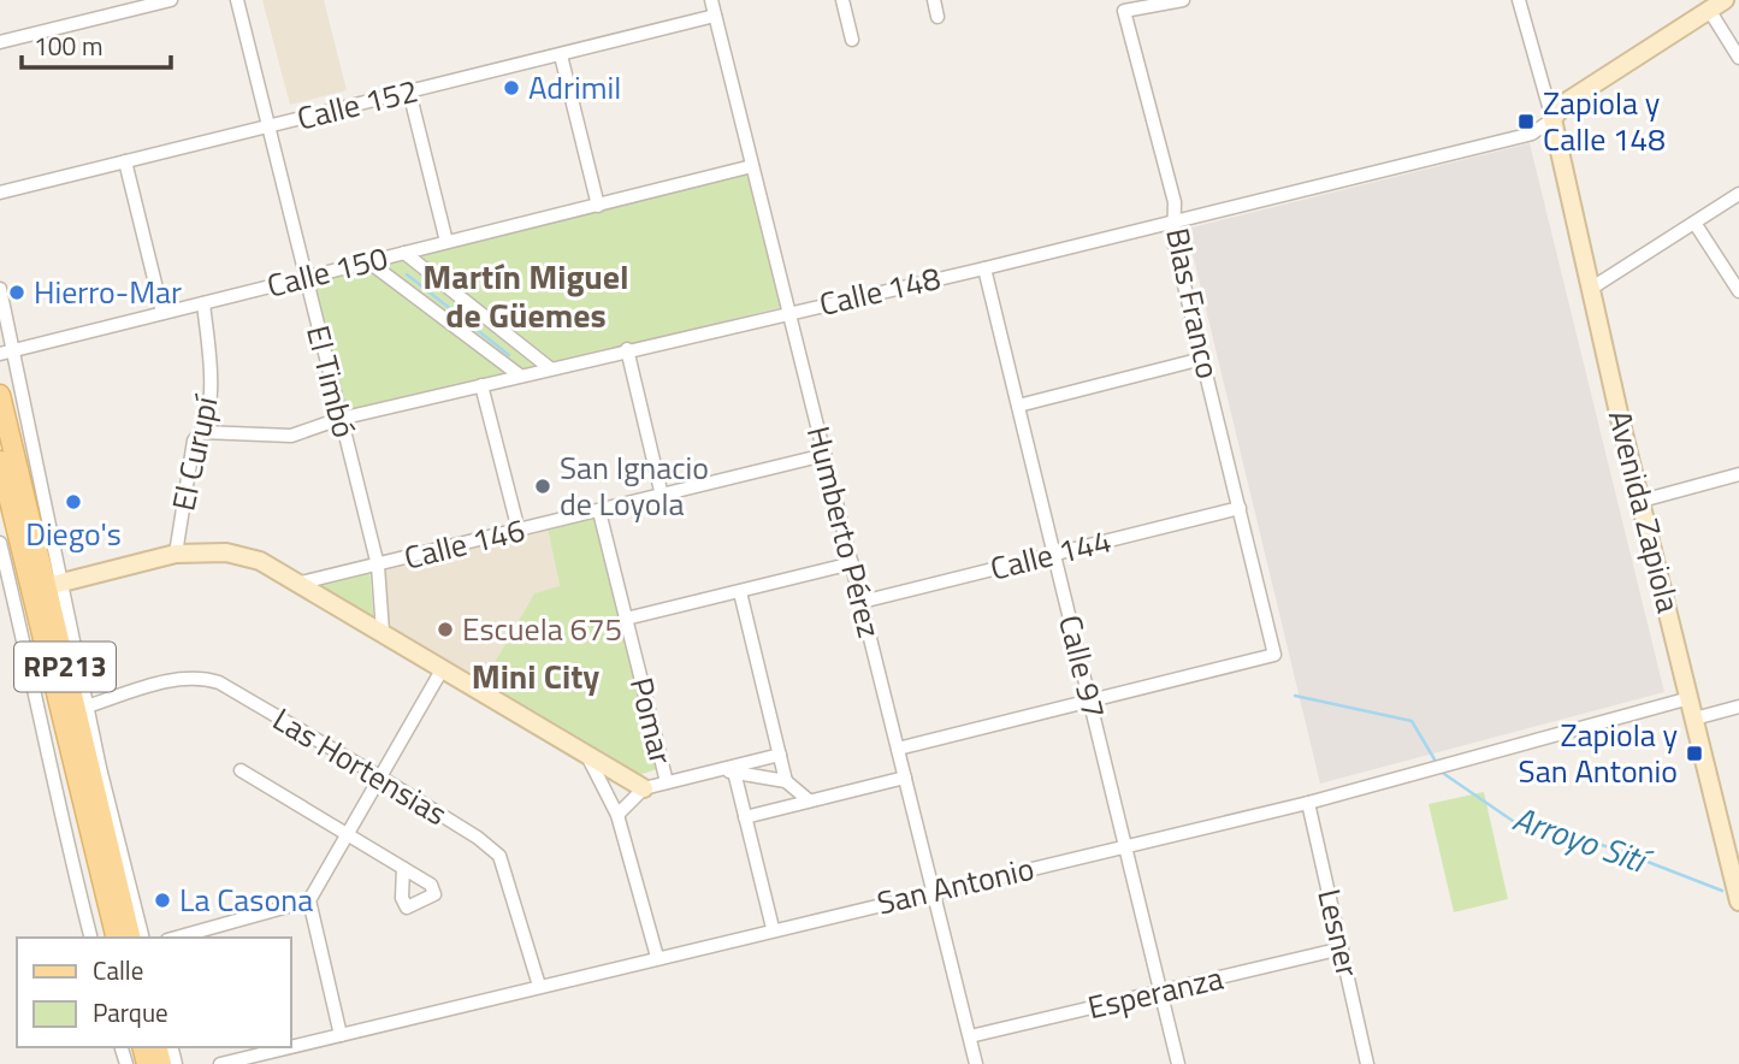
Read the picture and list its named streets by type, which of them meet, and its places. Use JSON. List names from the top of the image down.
{
  "streets": {
    "main road": ["Avenida Zapiola", "RP213"],
    "street": [
      "Calle 152",
      "Calle 150",
      "Calle 148",
      "Blas Franco",
      "El Timbó",
      "El Curupí",
      "Humberto Pérez",
      "Calle 146",
      "Calle 144",
      "Calle 97",
      "Pomar",
      "Las Hortensias",
      "San Antonio",
      "Lesner",
      "Esperanza"
    ]
  },
  "crossings": [
    ["Calle 152", "El Timbó"],
    ["Calle 152", "Humberto Pérez"],
    ["Calle 150", "El Timbó"],
    ["Calle 150", "El Curupí"],
    ["Calle 150", "Humberto Pérez"],
    ["Calle 148", "Blas Franco"],
    ["Calle 148", "El Timbó"],
    ["Calle 148", "El Curupí"],
    ["Calle 148", "Avenida Zapiola"],
    ["Calle 148", "Humberto Pérez"],
    ["Calle 148", "Calle 97"],
    ["Blas Franco", "Calle 144"],
    ["Blas Franco", "Calle 97"],
    ["El Timbó", "Calle 146"],
    ["Avenida Zapiola", "San Antonio"],
    ["Humberto Pérez", "Calle 146"],
    ["Humberto Pérez", "Calle 144"],
    ["Humberto Pérez", "San Antonio"],
    ["Humberto Pérez", "Esperanza"],
    ["Calle 146", "Pomar"],
    ["Calle 144", "Calle 97"],
    ["Calle 97", "San Antonio"],
    ["Calle 97", "Esperanza"],
    ["Las Hortensias", "San Antonio"],
    ["San Antonio", "Lesner"],
    ["Lesner", "Esperanza"]
  ],
  "districts": ["Martín Miguel de Güemes", "Mini City"],
  "water": ["Arroyo Sití"],
  "places": {
    "other": [
      "Adrimil",
      "Hierro-Mar",
      "San Ignacio de Loyola",
      "Diego's",
      "Escuela 675",
      "La Casona"
    ],
    "transit": ["Zapiola y Calle 148", "Zapiola y San Antonio"]
  },
  "legend": ["Calle", "Parque"],
  "scale_bar": "100 m"
}
